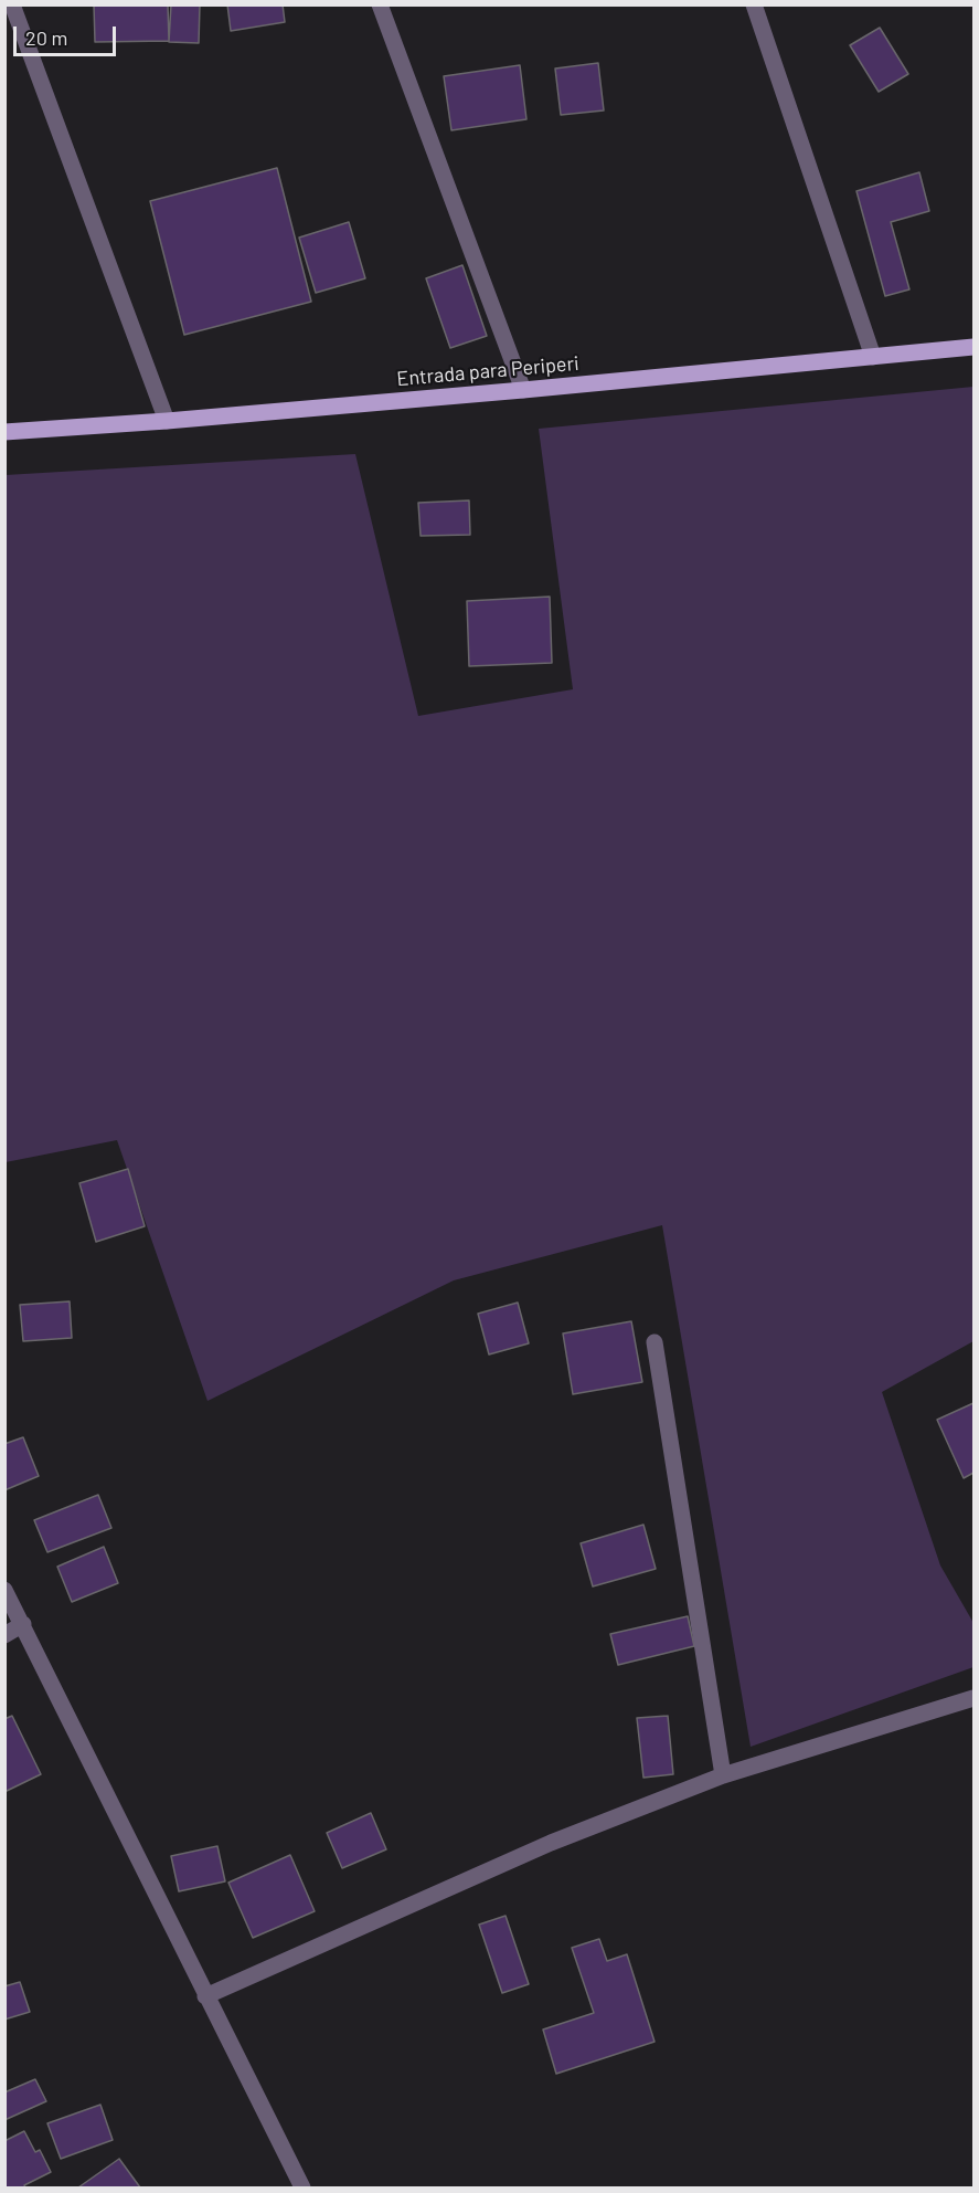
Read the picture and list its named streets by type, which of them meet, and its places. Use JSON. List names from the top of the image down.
{
  "streets": {
    "main road": ["Entrada para Periperi"]
  },
  "scale_bar": "20 m"
}
